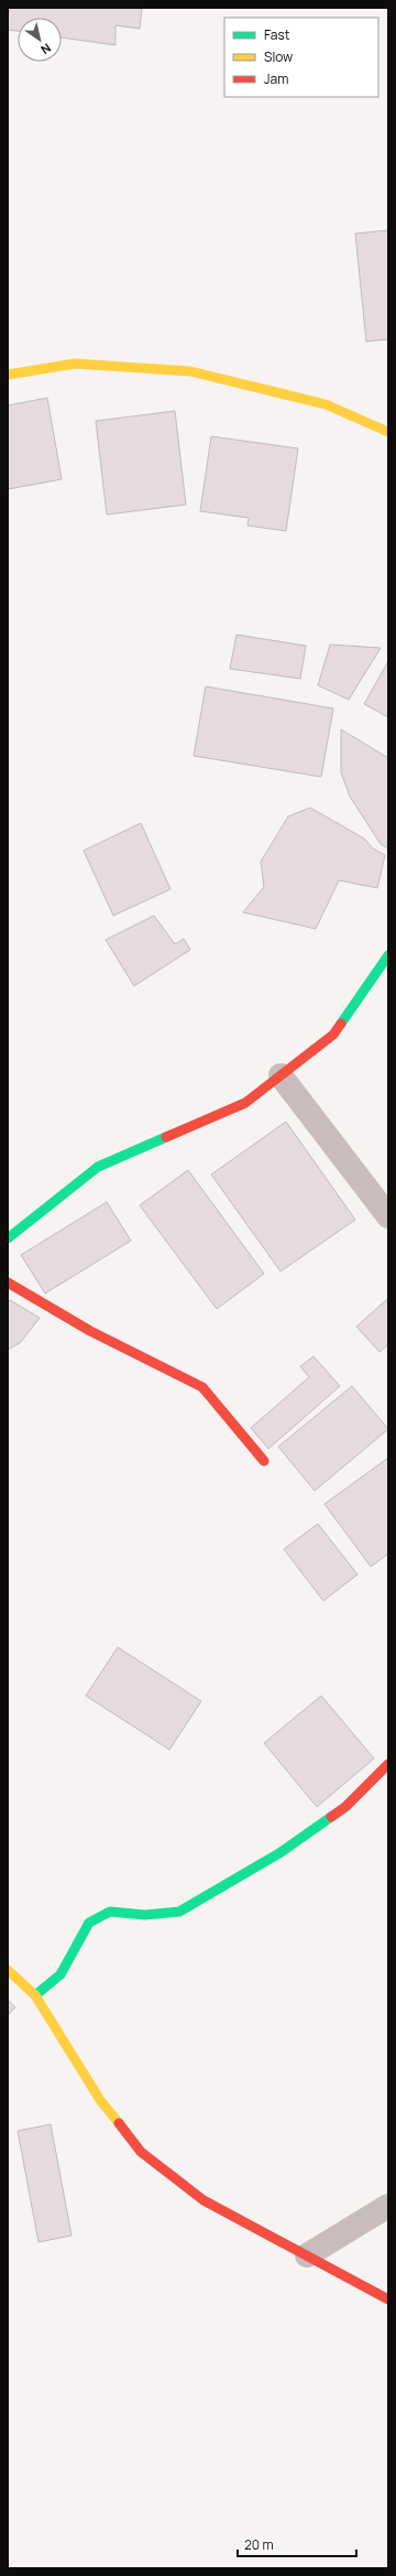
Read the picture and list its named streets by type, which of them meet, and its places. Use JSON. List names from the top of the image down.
{
  "legend": ["Fast", "Slow", "Jam"],
  "scale_bar": "20 m",
  "north": "bottom right"
}
